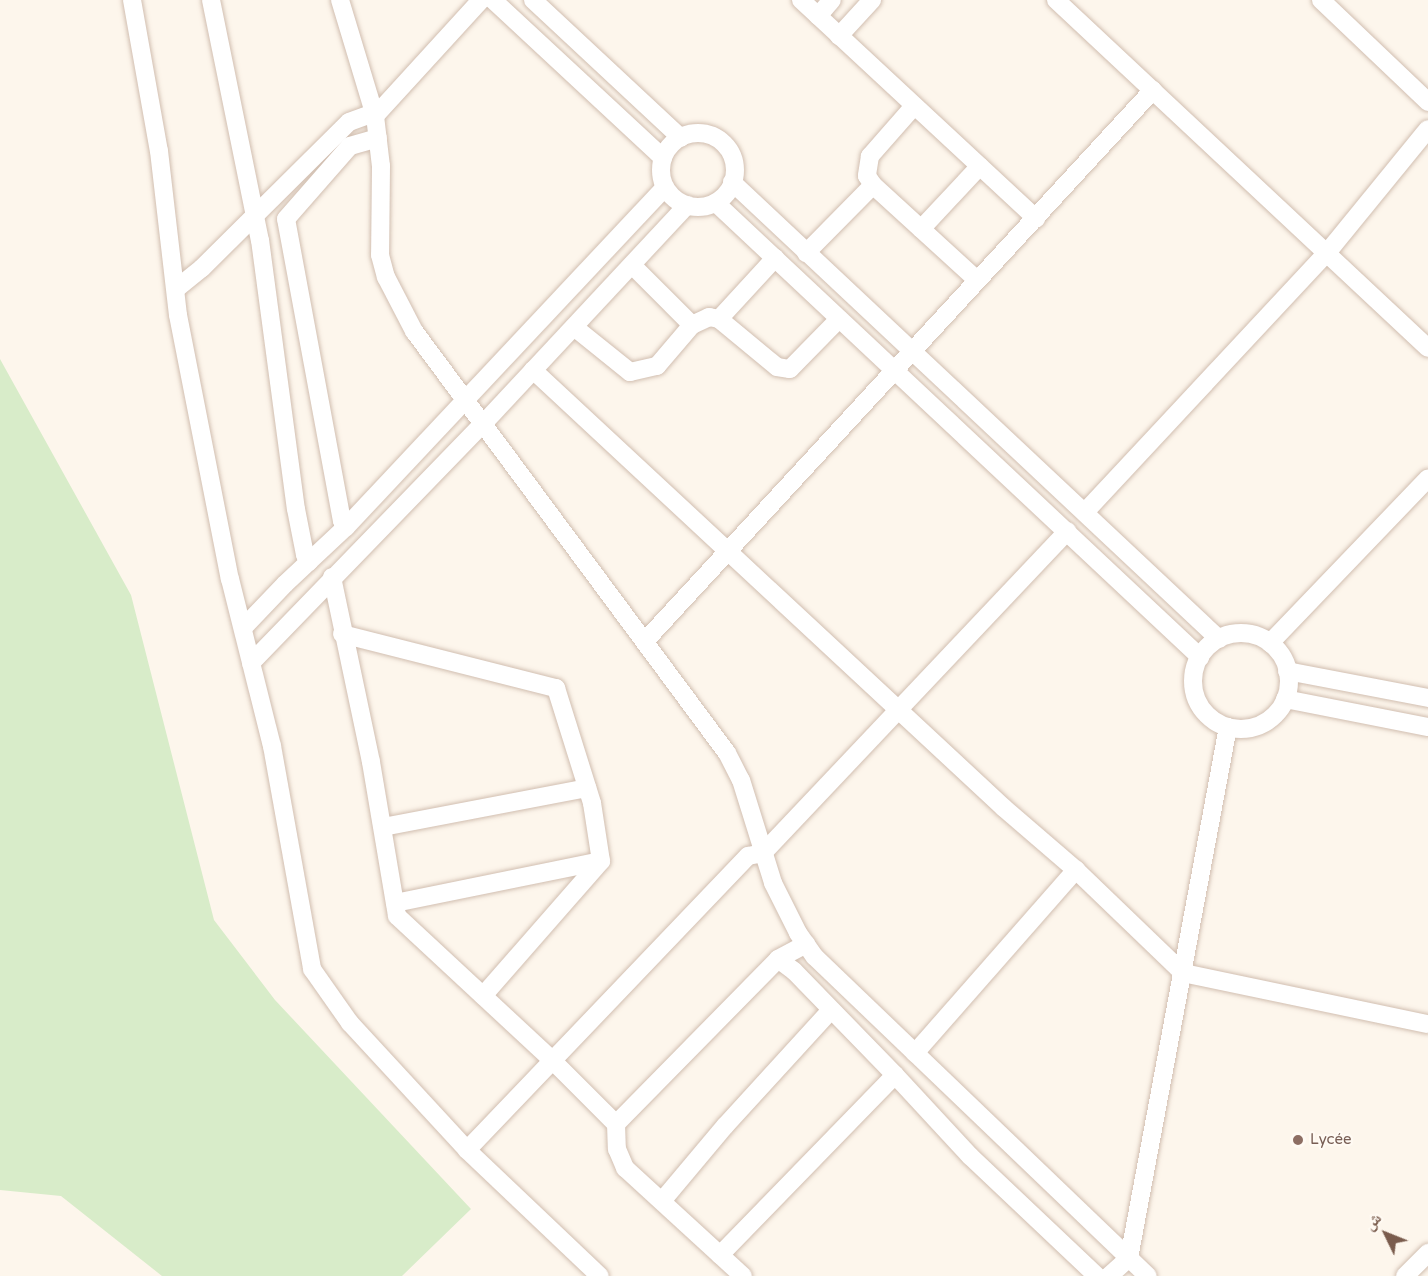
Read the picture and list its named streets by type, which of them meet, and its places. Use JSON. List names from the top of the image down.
{
  "places": ["Lycée"],
  "north": "top left"
}
